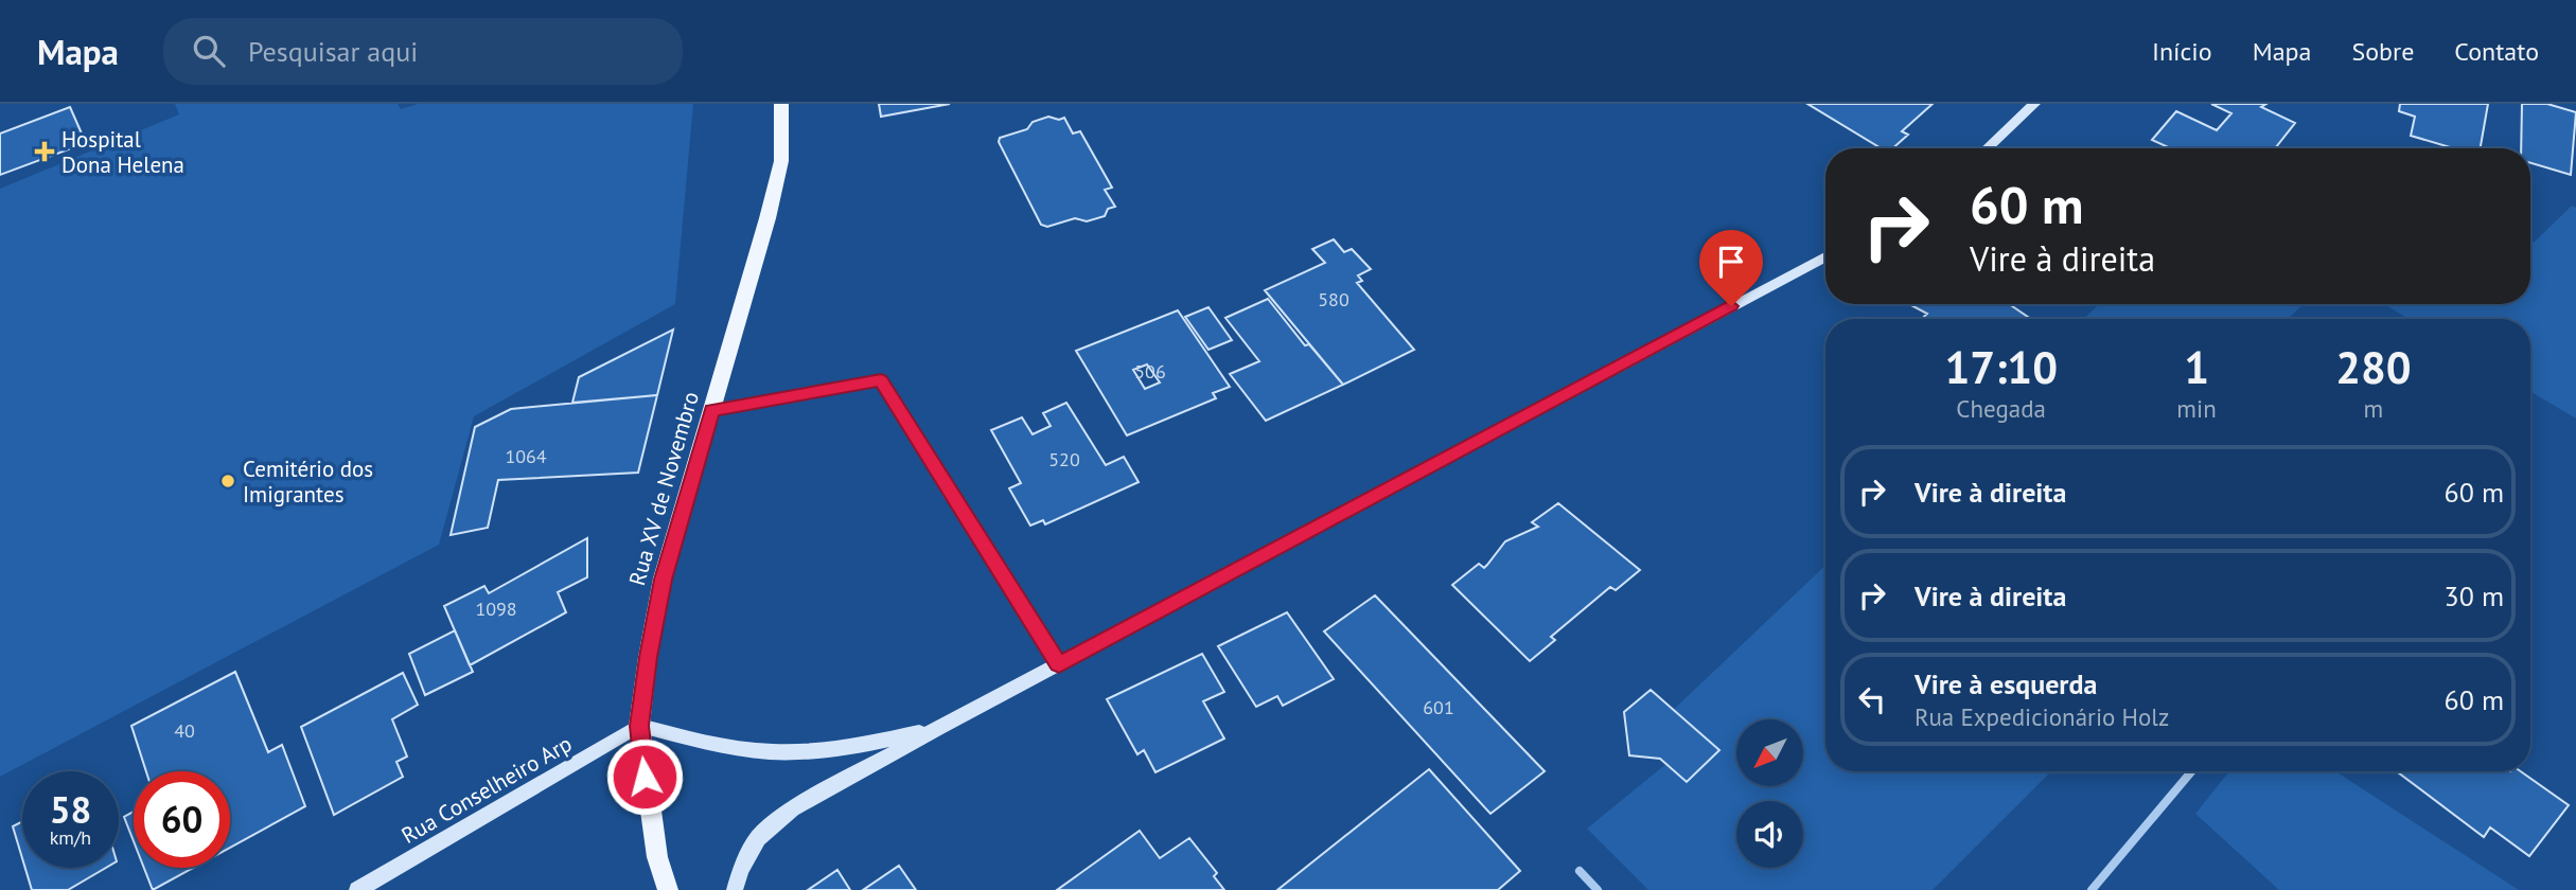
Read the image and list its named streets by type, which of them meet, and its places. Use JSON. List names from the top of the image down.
{
  "streets": {
    "main road": ["Rua XV de Novembro", "Rua Conselheiro Arp"]
  },
  "crossings": [
    ["Rua XV de Novembro", "Rua Conselheiro Arp"]
  ],
  "places": {
    "health": ["Hospital Dona Helena"],
    "other": ["Cemitério dos Imigrantes"]
  },
  "house_numbers": [
    "580",
    "506",
    "1064",
    "520",
    "1098",
    "601",
    "40"
  ],
  "north": "bottom left",
  "page": {
    "header": "Mapa",
    "search": "Pesquisar aqui",
    "nav": [
      "Início",
      "Mapa",
      "Sobre",
      "Contato"
    ],
    "turn": ["60 m", "Vire à direita"],
    "eta": [
      "17:10",
      "Chegada",
      "1",
      "min",
      "280",
      "m"
    ],
    "list": [
      {
        "name": "Vire à direita",
        "value": "60 m"
      },
      {
        "name": "Vire à direita",
        "value": "30 m"
      },
      {
        "name": "Vire à esquerda",
        "note": "Rua Expedicionário Holz",
        "value": "60 m"
      }
    ],
    "speed": "58 km/h",
    "limit": "60"
  }
}
